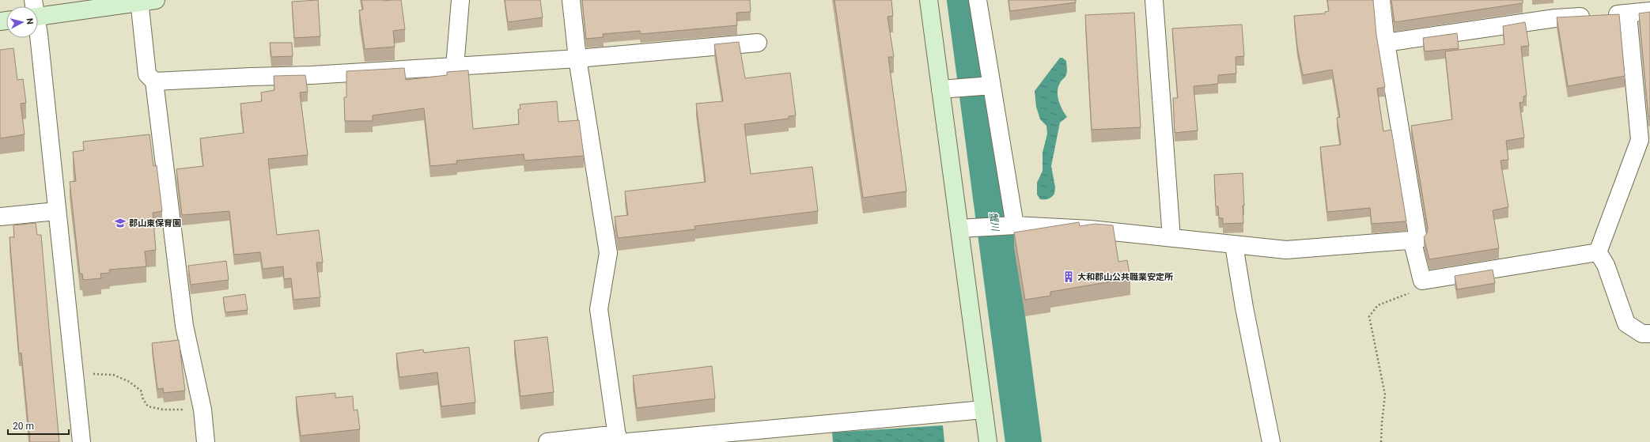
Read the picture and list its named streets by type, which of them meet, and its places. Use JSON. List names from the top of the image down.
{
  "water": ["蟹川"],
  "places": {
    "school or university": ["郡山東保育園"],
    "building": ["大和郡山公共職業安定所"]
  },
  "scale_bar": "20 m",
  "north": "right"
}
